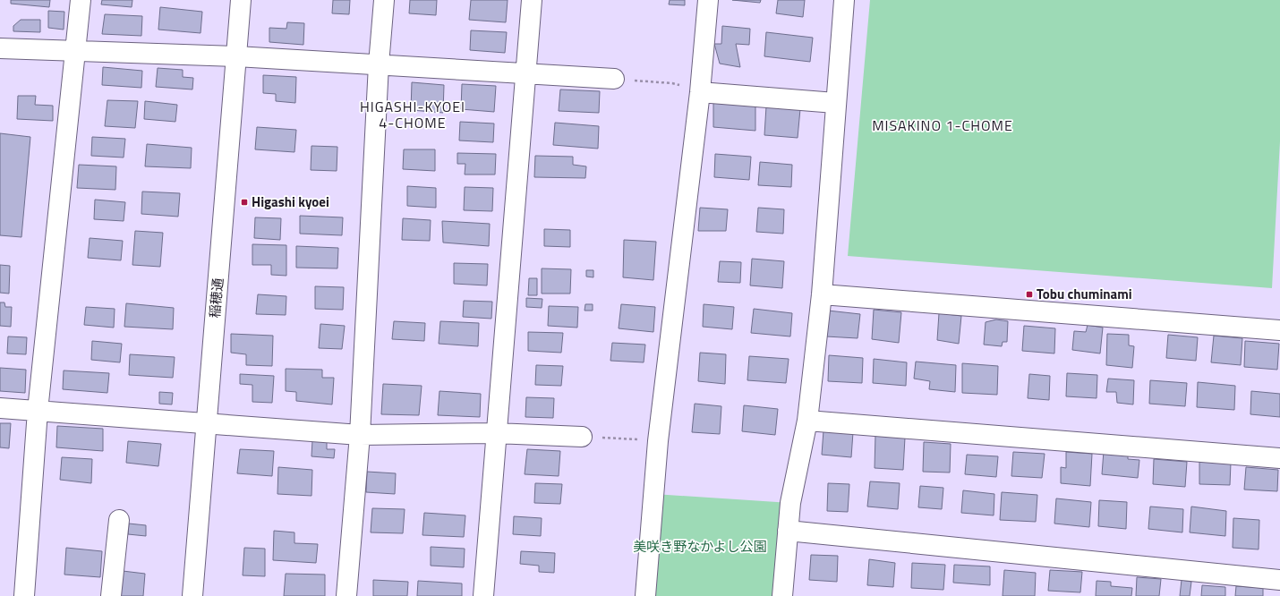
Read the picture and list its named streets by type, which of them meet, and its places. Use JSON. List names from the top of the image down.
{
  "streets": {
    "street": ["稲穂通"]
  },
  "districts": ["HIGASHI-KYOEI 4-CHOME", "MISAKINO 1-CHOME"],
  "parks": ["美咲き野なかよし公園"],
  "places": {
    "transit": ["Higashi kyoei", "Tobu chuminami"]
  }
}
